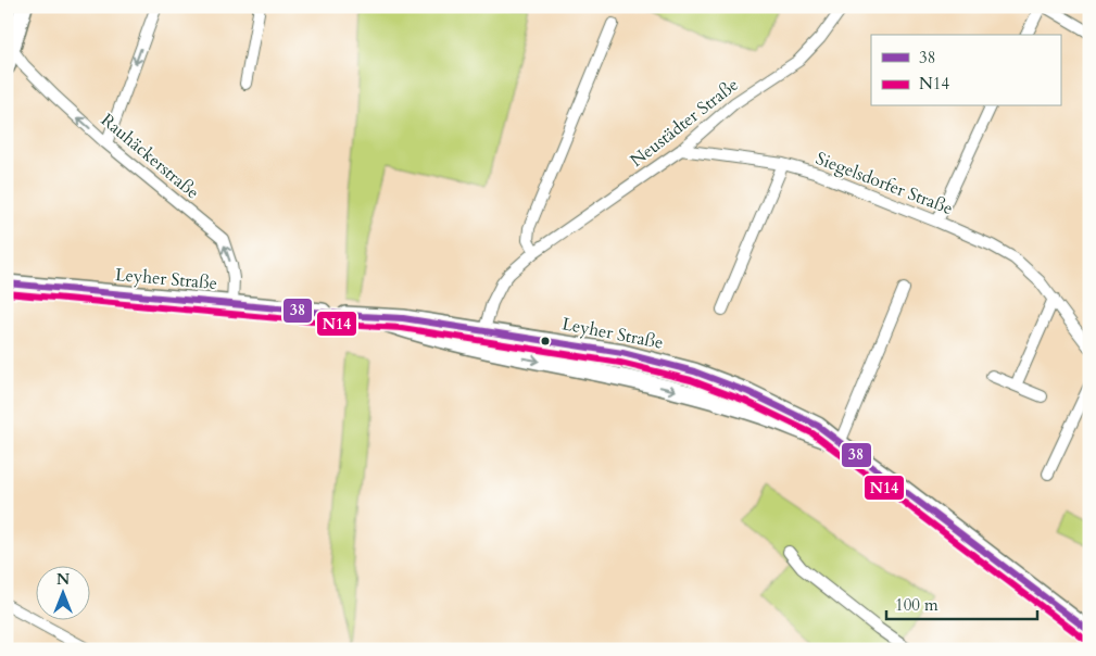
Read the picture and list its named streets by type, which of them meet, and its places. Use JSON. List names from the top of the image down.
{
  "streets": {
    "main road": ["Leyher Straße"],
    "street": ["Neustädter Straße", "Rauhäckerstraße", "Siegelsdorfer Straße"]
  },
  "crossings": [
    ["Neustädter Straße", "Siegelsdorfer Straße"],
    ["Neustädter Straße", "Leyher Straße"],
    ["Rauhäckerstraße", "Leyher Straße"]
  ],
  "one_way": ["Rauhäckerstraße"],
  "lines": ["transit line 38", "transit line N14"],
  "legend": ["38", "N14"],
  "scale_bar": "100 m",
  "north": "top"
}
